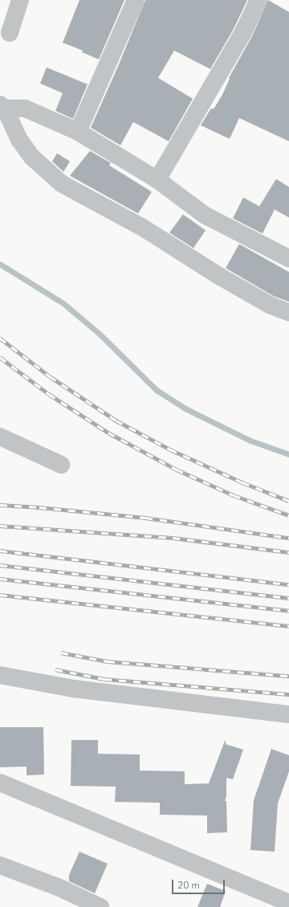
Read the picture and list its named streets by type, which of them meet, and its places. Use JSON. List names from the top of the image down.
{
  "scale_bar": "20 m"
}
